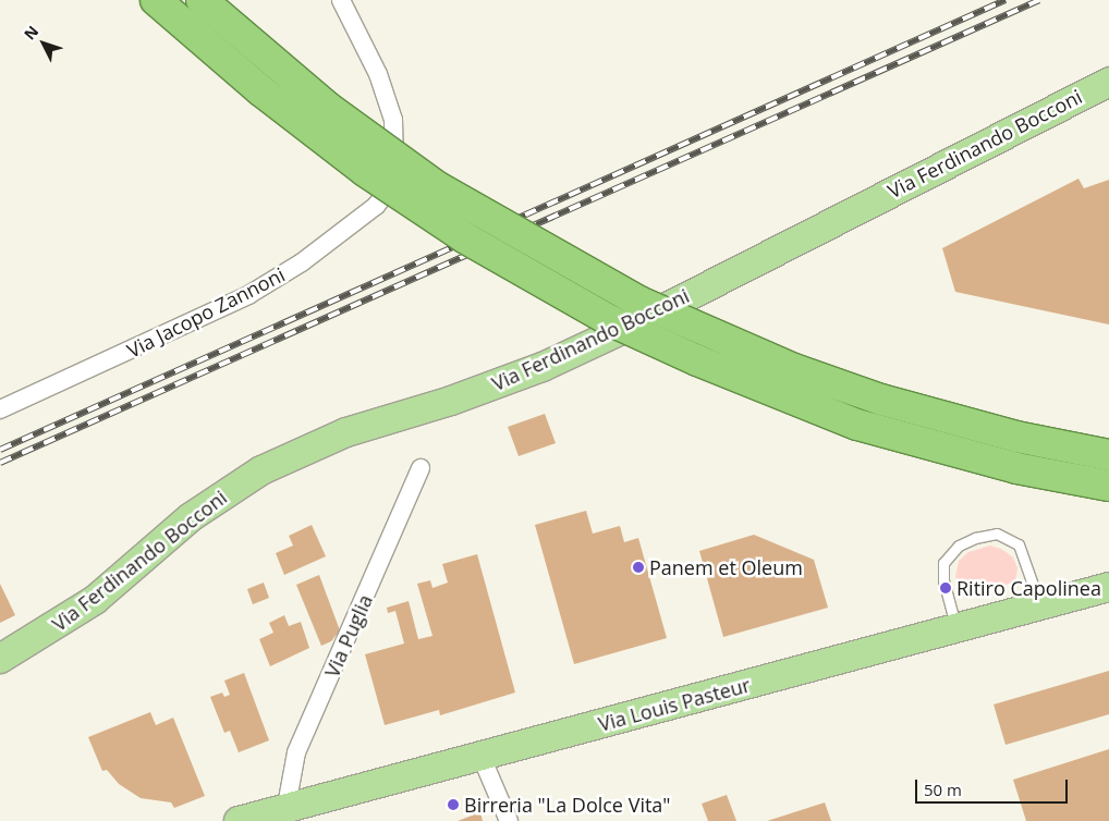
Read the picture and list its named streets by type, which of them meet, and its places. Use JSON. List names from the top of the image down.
{
  "streets": {
    "main road": ["Via Ferdinando Bocconi", "Via Louis Pasteur"],
    "street": ["Via Jacopo Zannoni", "Via Puglia"]
  },
  "crossings": [
    ["Via Puglia", "Via Louis Pasteur"]
  ],
  "places": ["Panem et Oleum", "Ritiro Capolinea", "Birreria \"La Dolce Vita\""],
  "scale_bar": "50 m",
  "north": "top left"
}
